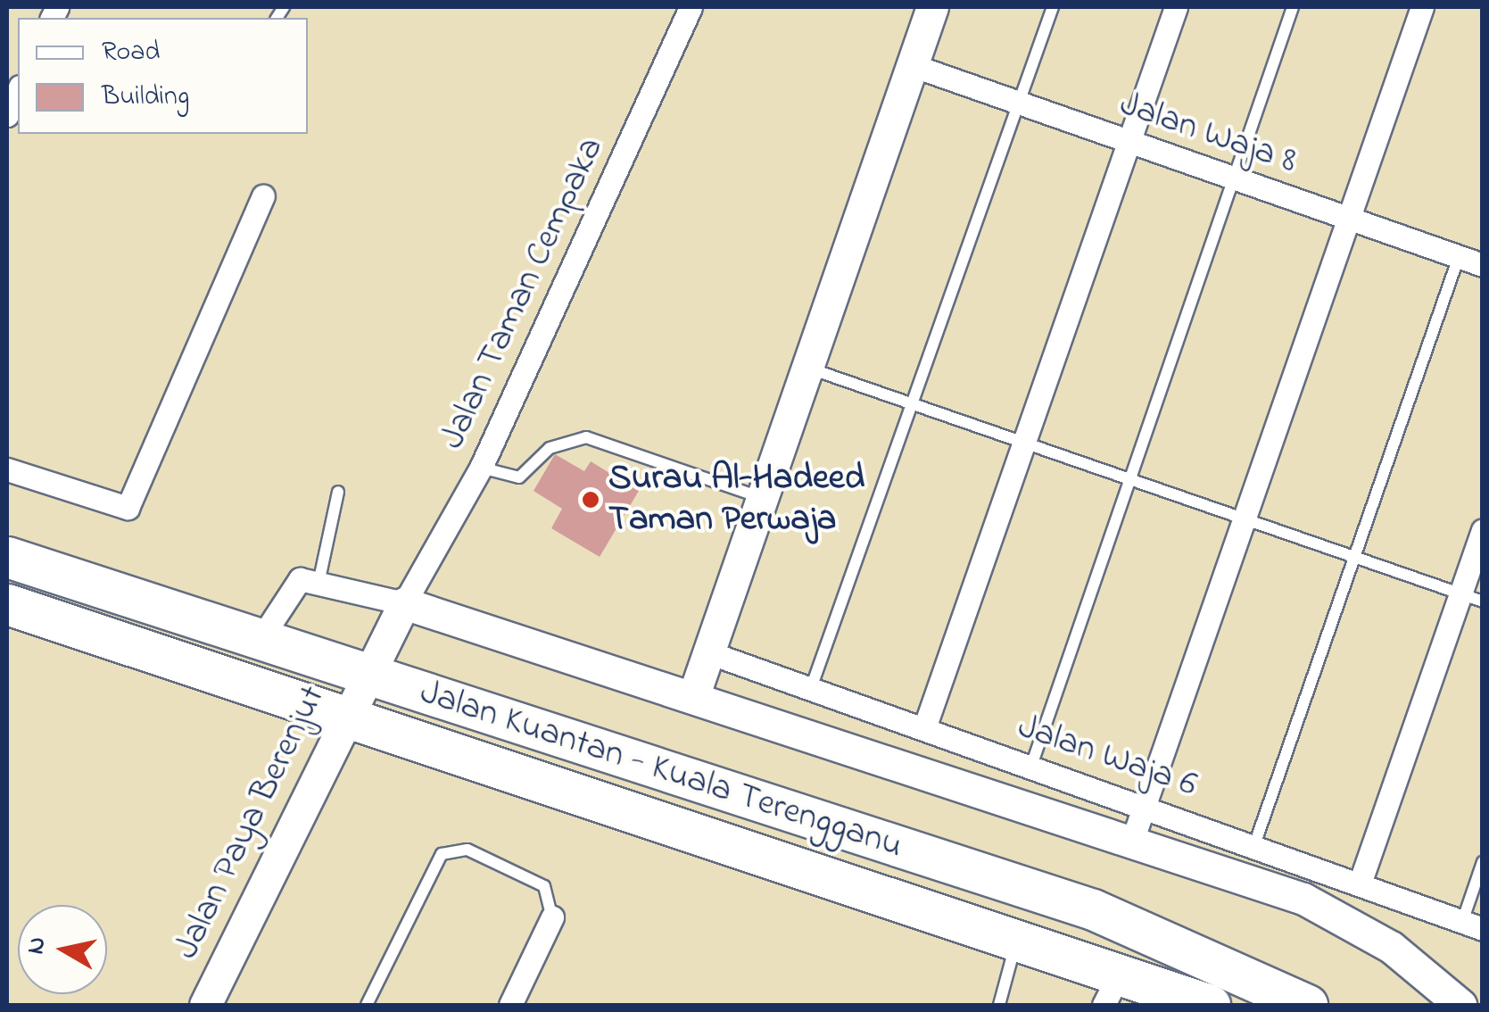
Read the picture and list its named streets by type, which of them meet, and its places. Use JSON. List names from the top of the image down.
{
  "streets": {
    "highway": ["Jalan Kuantan - Kuala Terengganu"],
    "street": [
      "Jalan Waja 8",
      "Jalan Taman Cempaka",
      "Jalan Waja 6",
      "Jalan Paya Berenjut"
    ]
  },
  "crossings": [
    ["Jalan Taman Cempaka", "Jalan Paya Berenjut"],
    ["Jalan Kuantan - Kuala Terengganu", "Jalan Paya Berenjut"]
  ],
  "places": ["Surau Al-Hadeed Taman Perwaja"],
  "legend": ["Road", "Building"],
  "north": "left"
}
